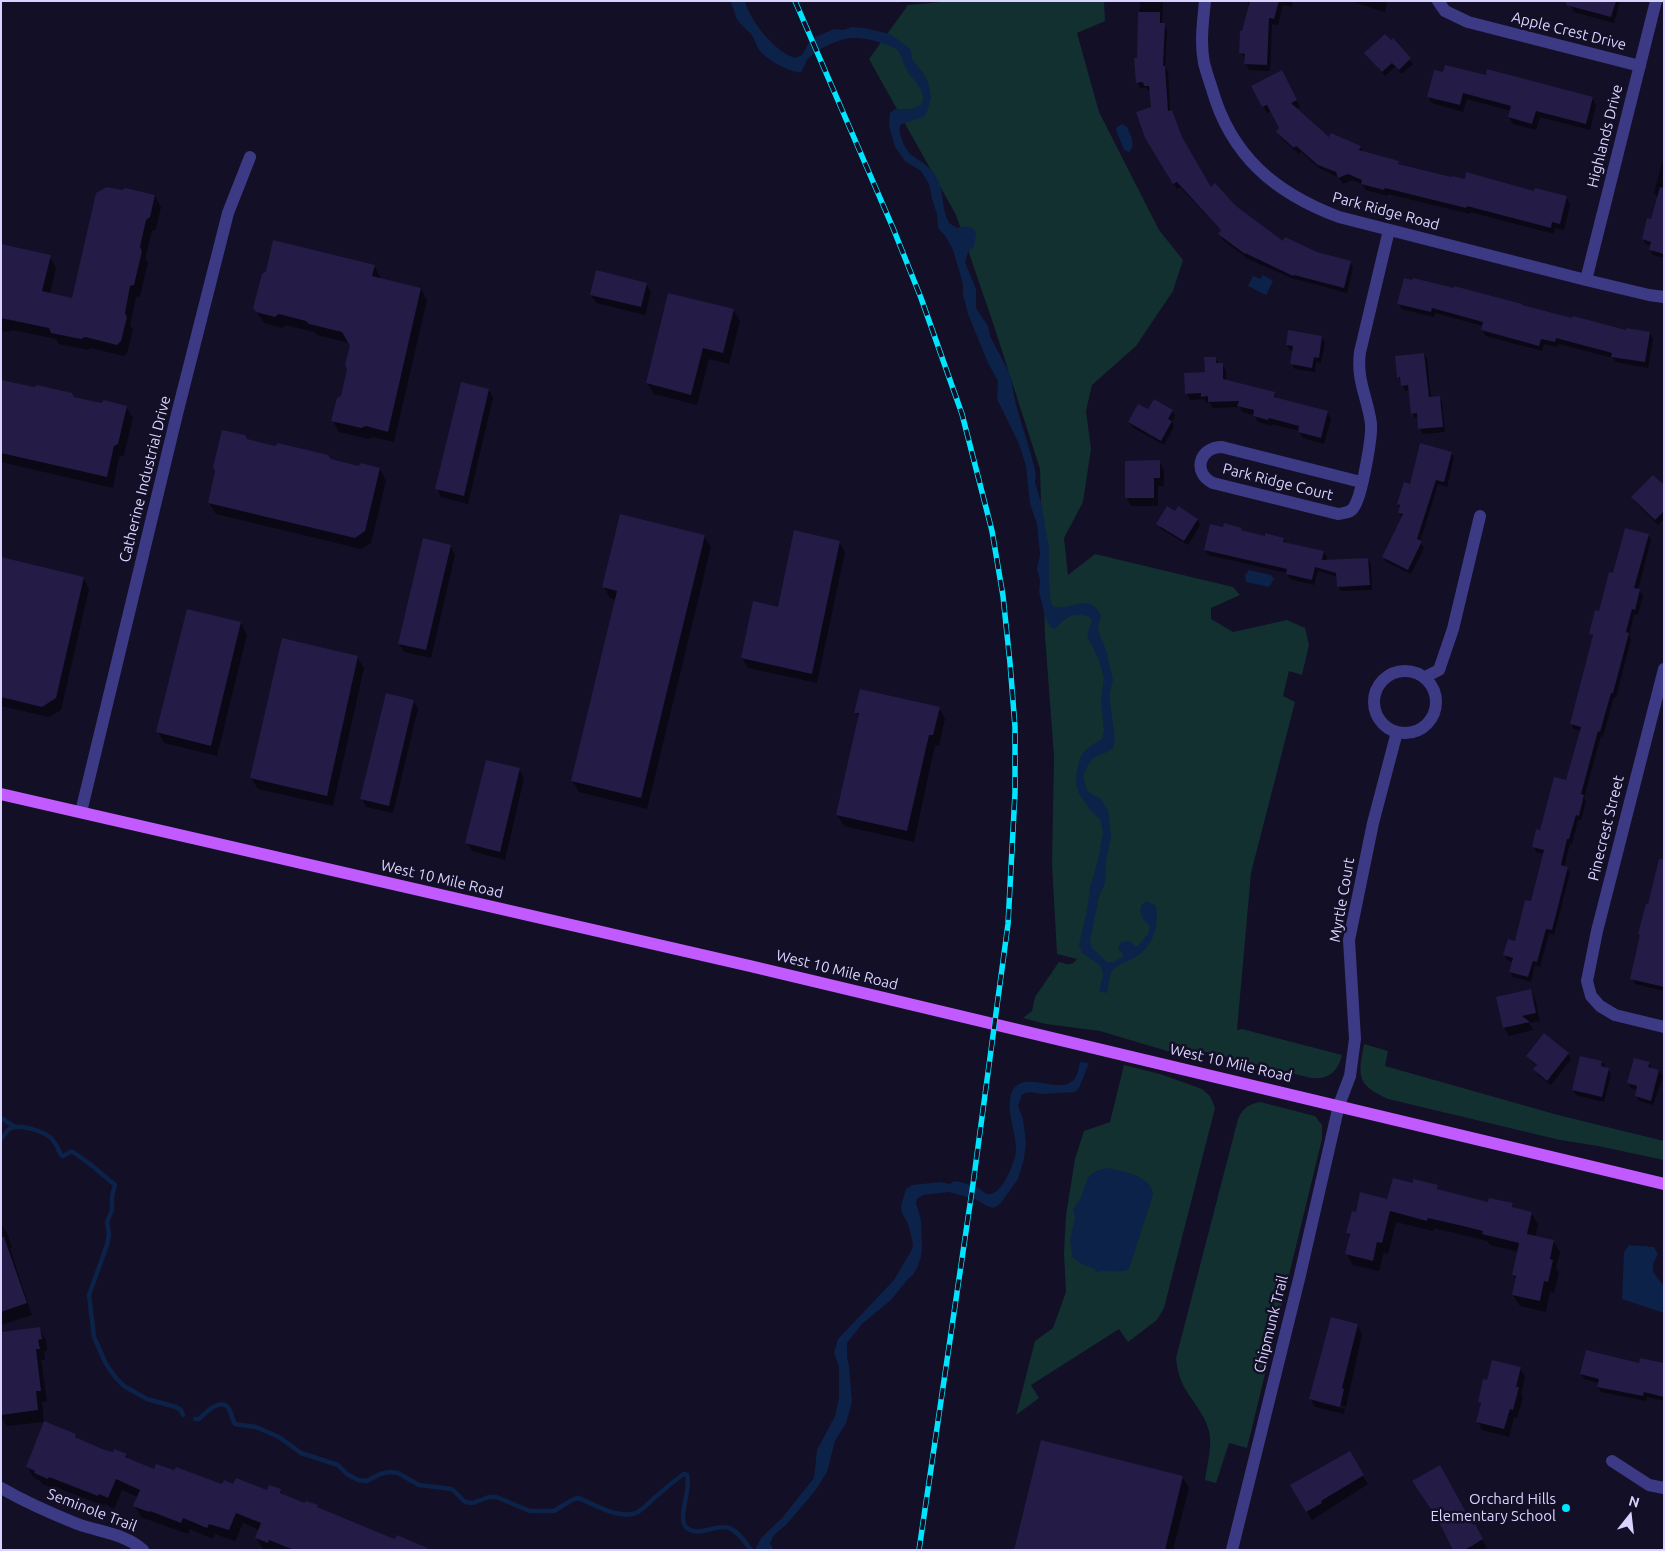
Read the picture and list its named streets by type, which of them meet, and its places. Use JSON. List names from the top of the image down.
{
  "streets": {
    "main road": ["West 10 Mile Road"],
    "street": [
      "Apple Crest Drive",
      "Highlands Drive",
      "Park Ridge Road",
      "Catherine Industrial Drive",
      "Park Ridge Court",
      "Pinecrest Street",
      "Myrtle Court",
      "Chipmunk Trail",
      "Seminole Trail"
    ]
  },
  "crossings": [
    ["Apple Crest Drive", "Highlands Drive"],
    ["Highlands Drive", "Park Ridge Road"],
    ["Park Ridge Road", "Park Ridge Court"],
    ["Catherine Industrial Drive", "West 10 Mile Road"],
    ["West 10 Mile Road", "Myrtle Court"],
    ["West 10 Mile Road", "Chipmunk Trail"],
    ["Myrtle Court", "Chipmunk Trail"]
  ],
  "places": ["Orchard Hills Elementary School"],
  "north": "top"
}
